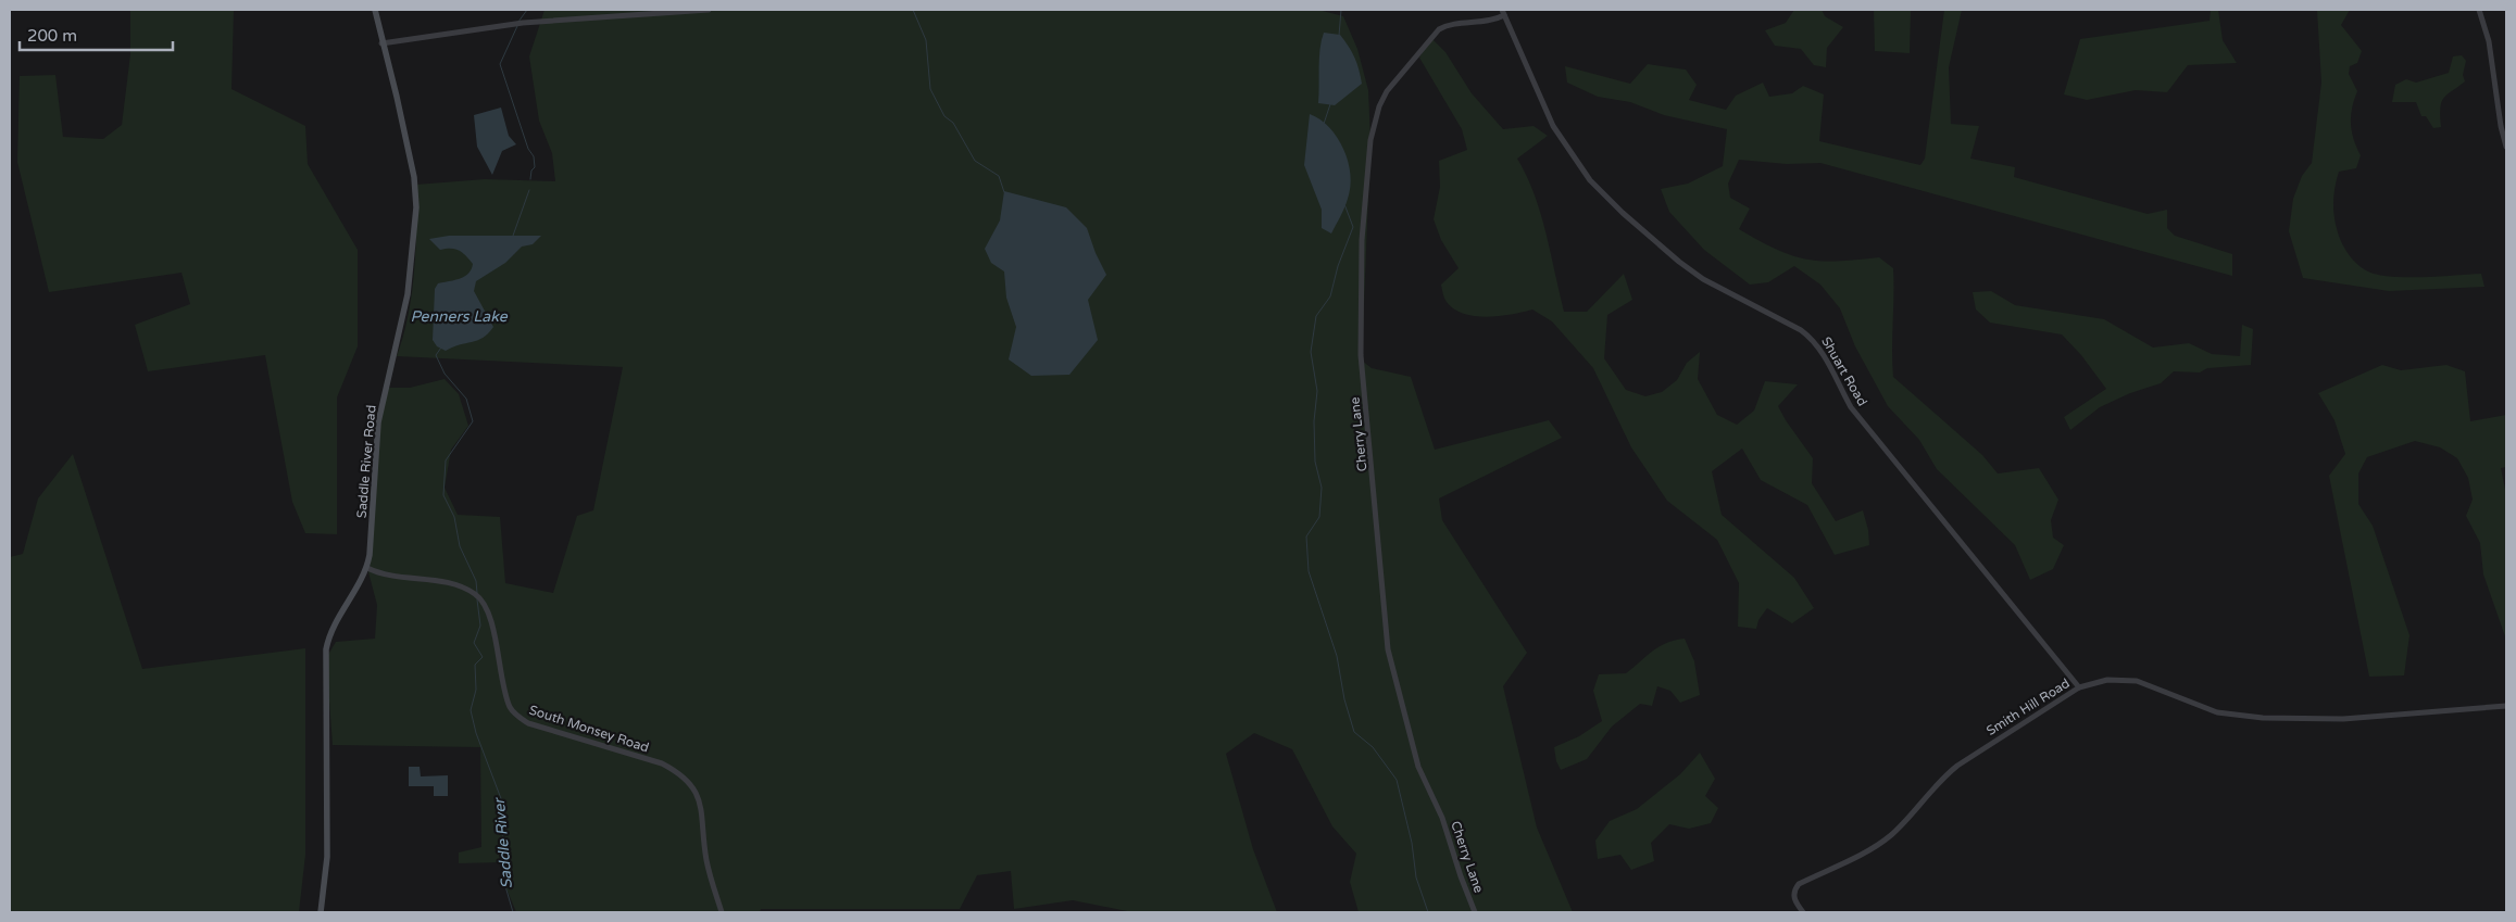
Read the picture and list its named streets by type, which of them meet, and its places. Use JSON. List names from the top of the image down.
{
  "streets": {
    "main road": ["Saddle River Road"],
    "street": [
      "Shuart Road",
      "Cherry Lane",
      "Smith Hill Road",
      "South Monsey Road"
    ]
  },
  "crossings": [
    ["Shuart Road", "Cherry Lane"],
    ["Shuart Road", "Smith Hill Road"],
    ["Saddle River Road", "South Monsey Road"]
  ],
  "water": ["Penners Lake", "Saddle River"],
  "scale_bar": "200 m"
}
